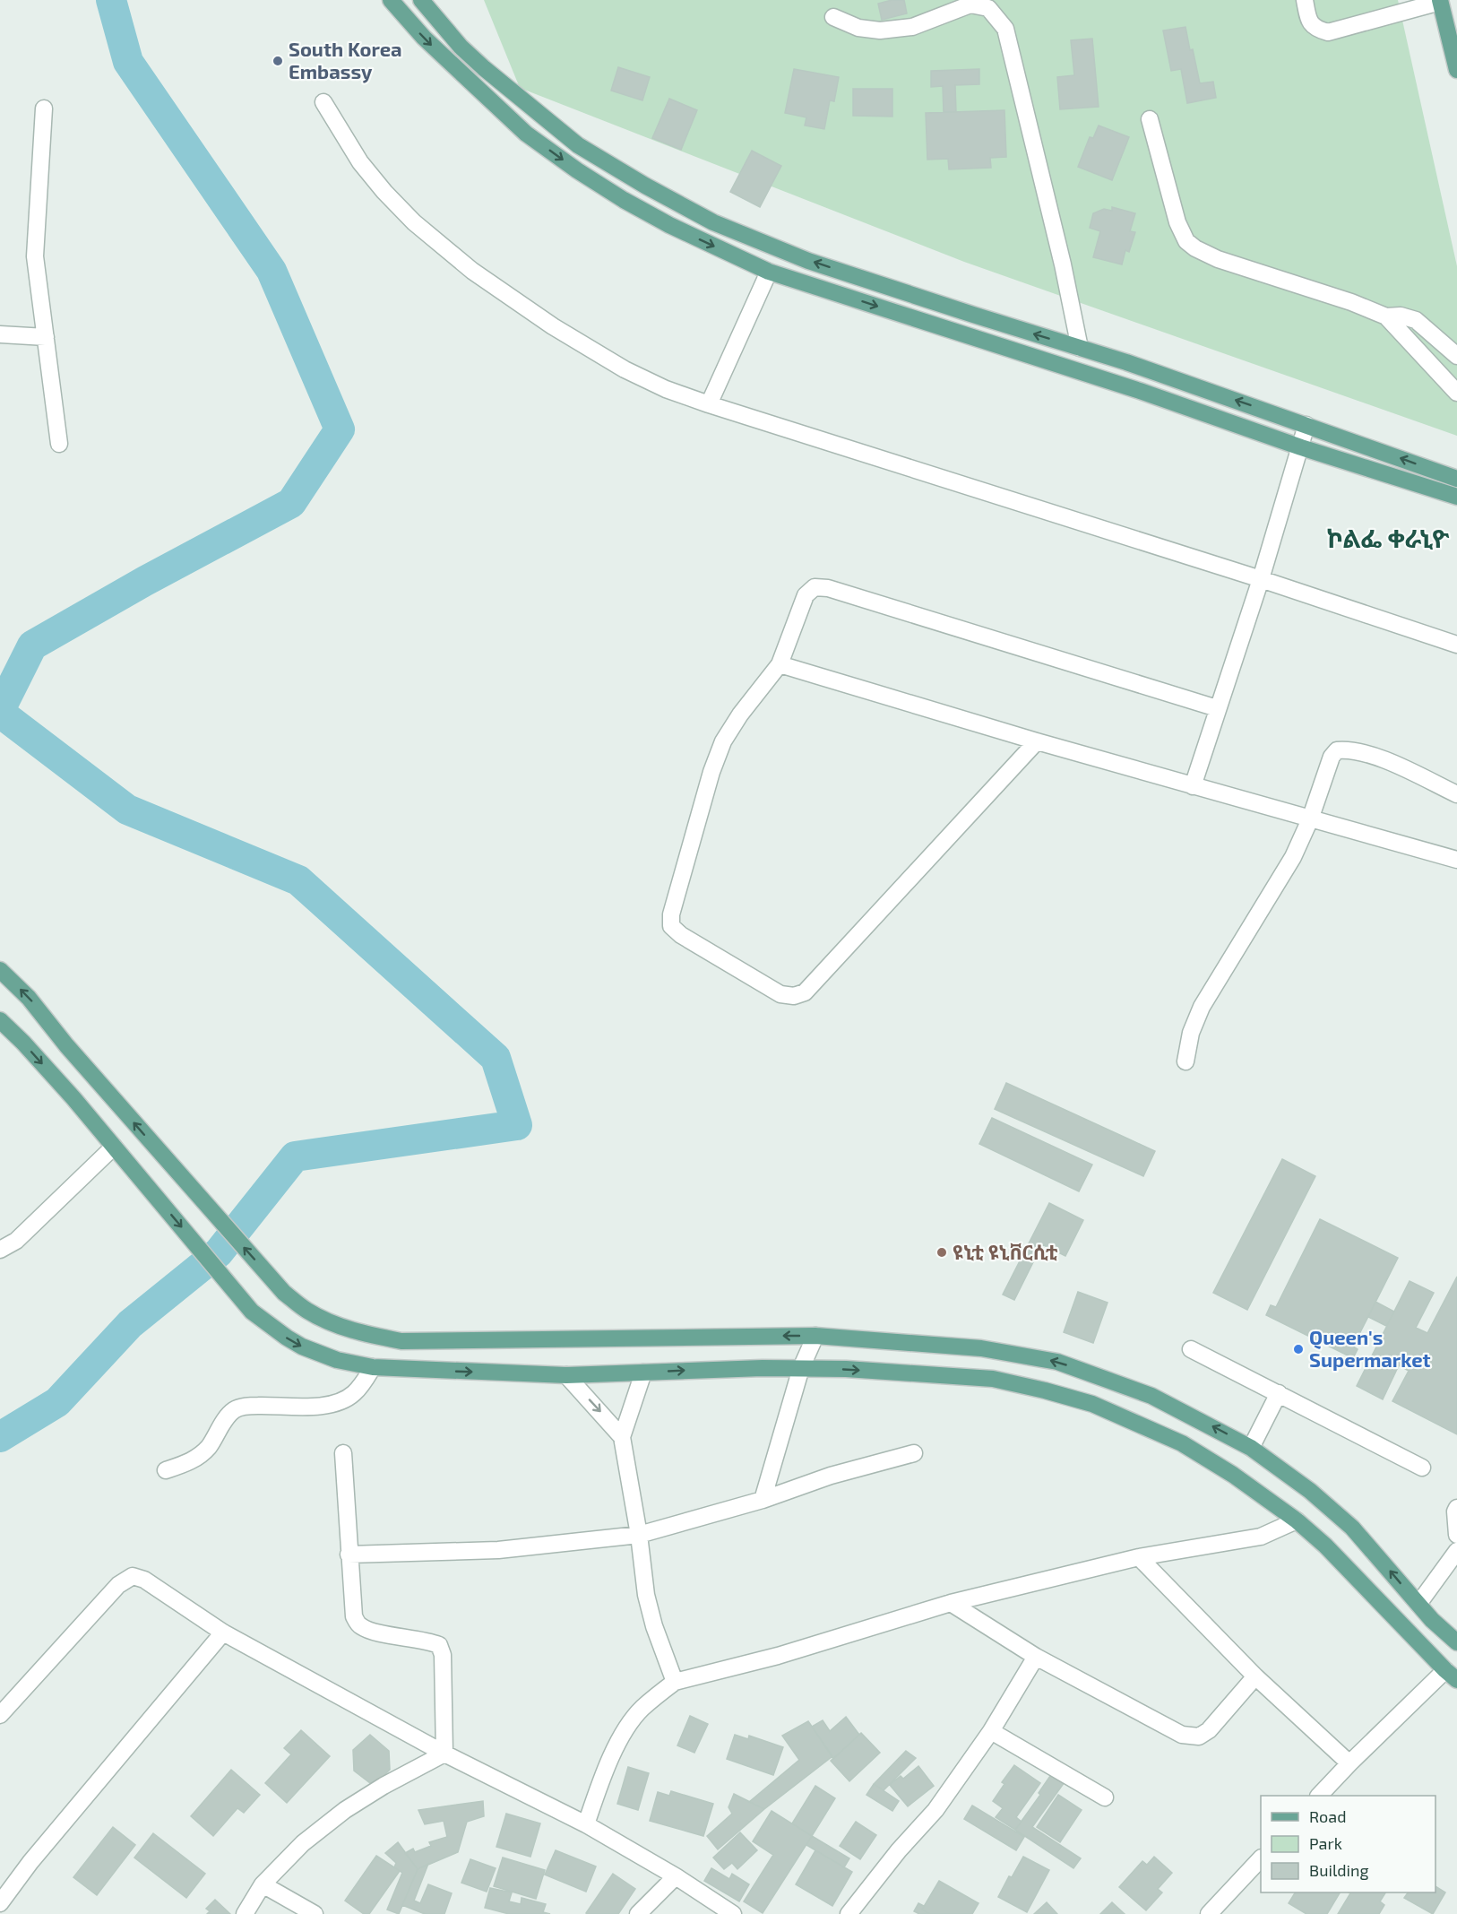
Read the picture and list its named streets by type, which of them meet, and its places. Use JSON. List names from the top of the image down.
{
  "districts": ["ኮልፌ ቀራኒዮ"],
  "places": ["South Korea Embassy", "ዩኒቲ ዩኒቨርሲቲ", "Queen's Supermarket"],
  "legend": ["Road", "Park", "Building"]
}
